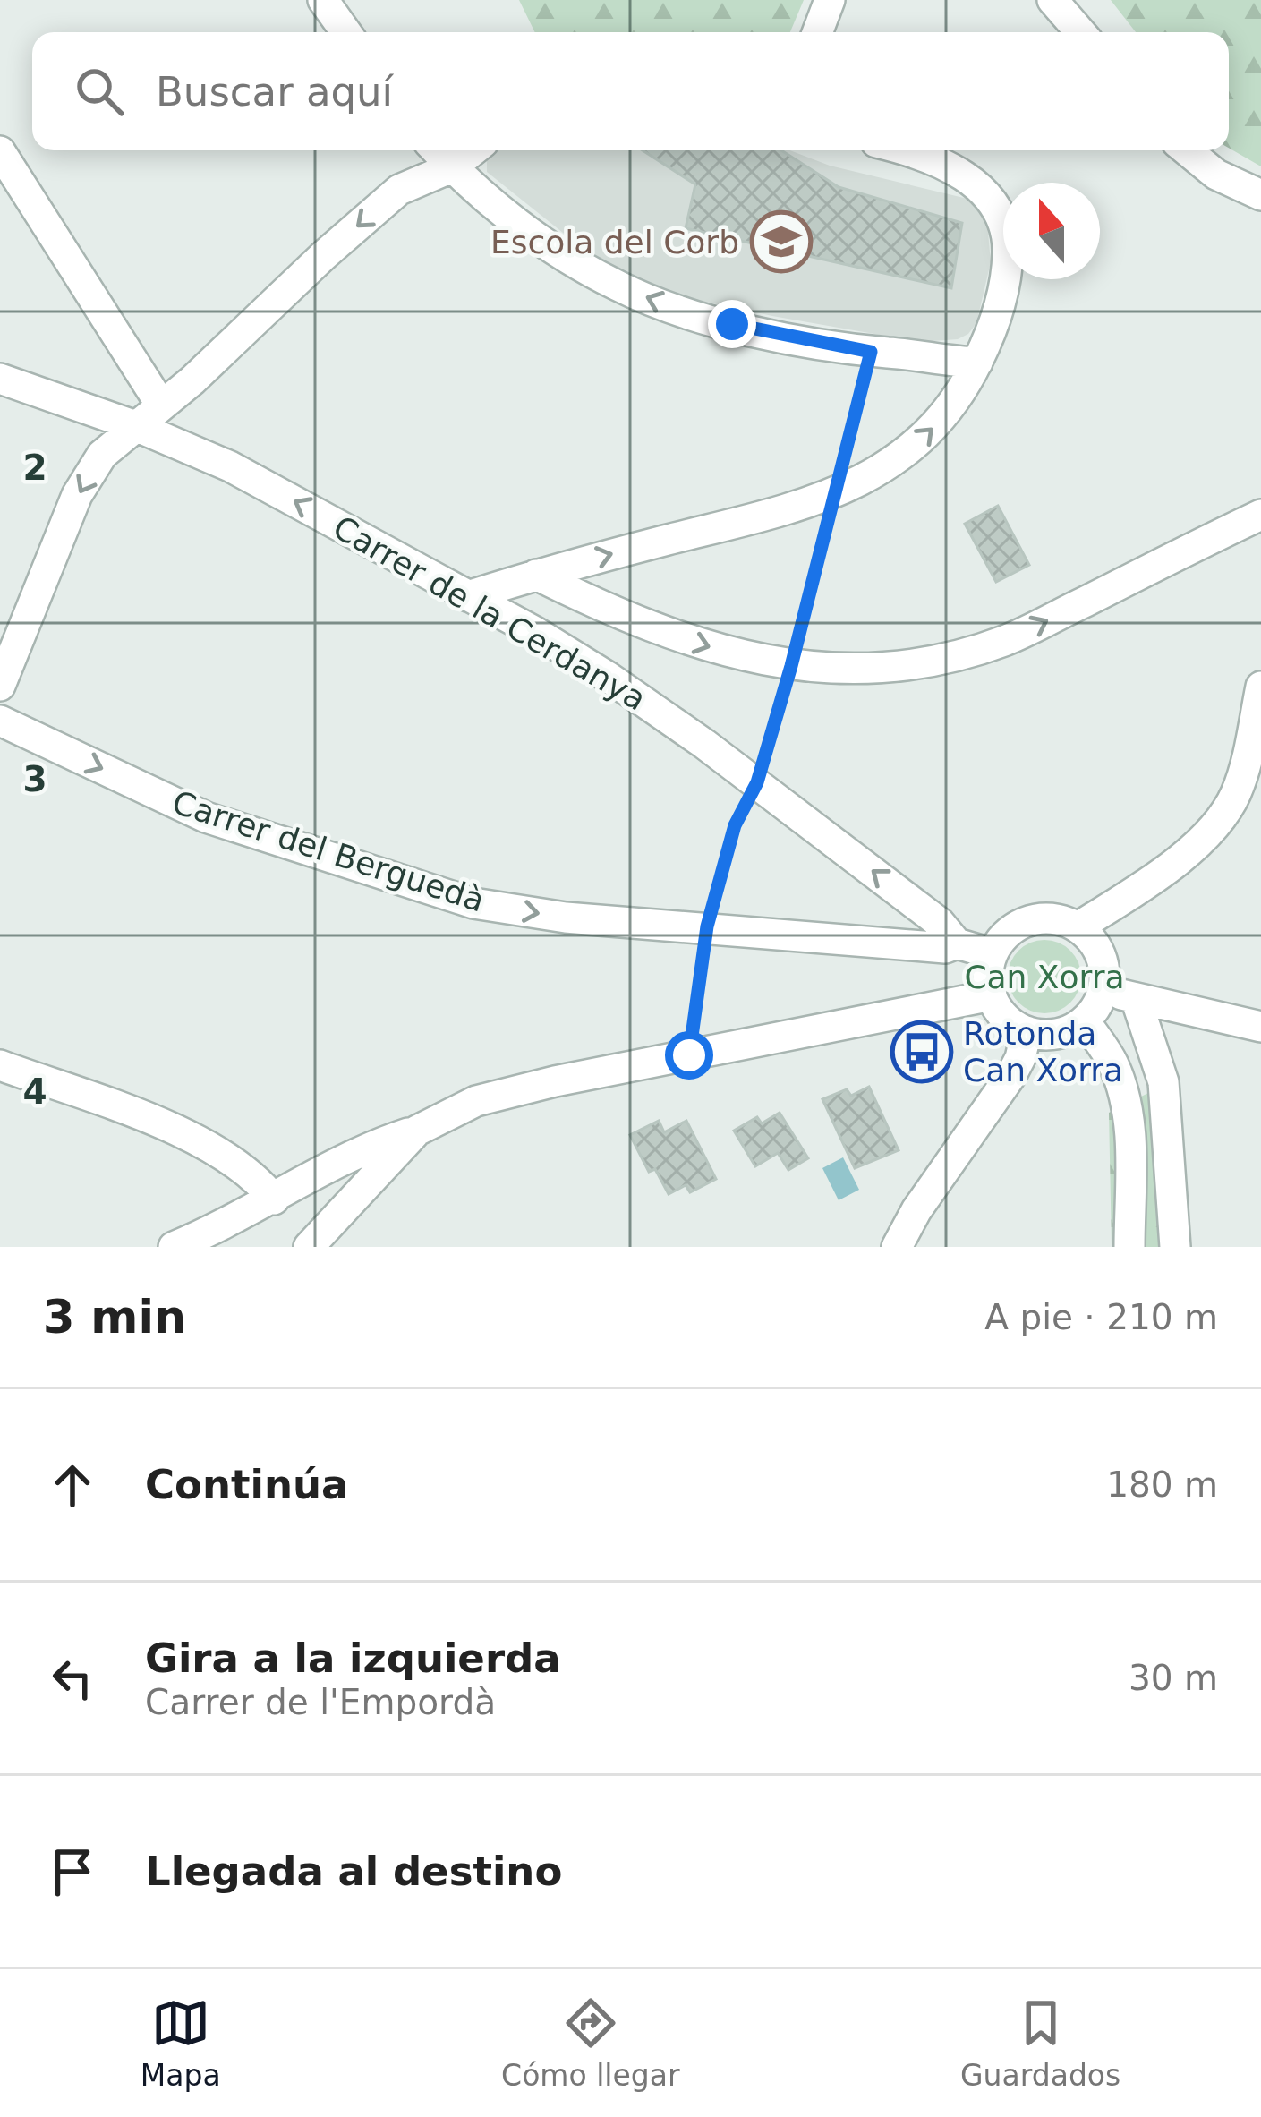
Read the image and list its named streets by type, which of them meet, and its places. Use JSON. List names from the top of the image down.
{
  "streets": {
    "street": ["Carrer de la Cerdanya", "Carrer del Berguedà"]
  },
  "crossings": [
    ["Carrer de la Cerdanya", "Carrer del Berguedà"]
  ],
  "one_way": ["Carrer de la Cerdanya", "Carrer del Berguedà"],
  "parks": ["Can Xorra"],
  "places": {
    "school or university": ["Escola del Corb"],
    "bus stop": ["Rotonda Can Xorra"]
  },
  "north": "top",
  "page": {
    "search": "Buscar aquí",
    "heading": ["3 min", "A pie · 210 m"],
    "list": [
      ["Continúa", "180 m"],
      ["Gira a la izquierda", "Carrer de l'Empordà", "30 m"],
      "Llegada al destino"
    ],
    "nav": ["Mapa", "Cómo llegar", "Guardados"]
  },
  "grid": {
    "rows": ["2", "3", "4"]
  }
}
